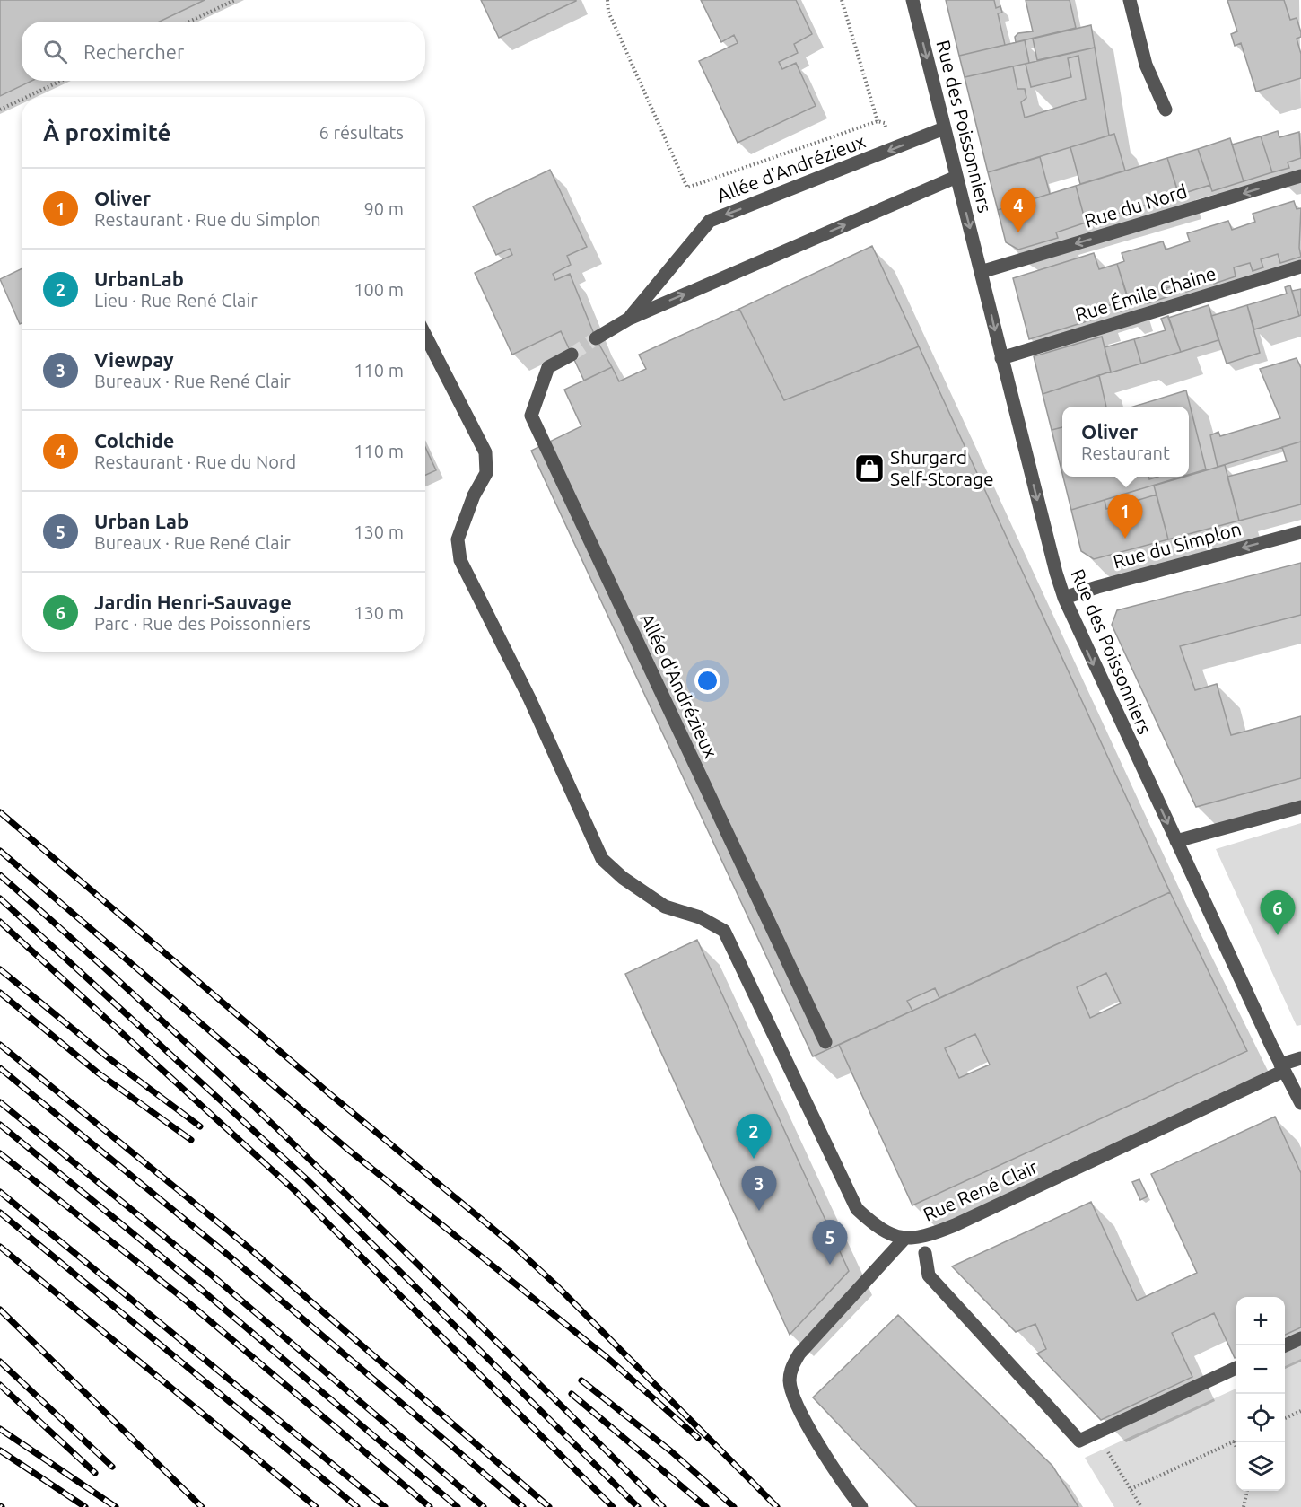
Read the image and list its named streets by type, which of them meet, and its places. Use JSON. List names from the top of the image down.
{
  "streets": {
    "street": [
      "Rue des Poissonniers",
      "Allée d'Andrézieux",
      "Rue du Nord",
      "Rue Émile Chaine",
      "Rue du Simplon",
      "Rue René Clair"
    ]
  },
  "crossings": [
    ["Rue des Poissonniers", "Allée d'Andrézieux"],
    ["Rue des Poissonniers", "Rue du Nord"],
    ["Rue des Poissonniers", "Rue Émile Chaine"],
    ["Rue des Poissonniers", "Rue du Simplon"],
    ["Rue des Poissonniers", "Rue René Clair"]
  ],
  "one_way": ["Rue des Poissonniers", "Rue du Nord", "Rue du Simplon"],
  "places": {
    "shop": ["Shurgard Self-Storage"]
  },
  "page": {
    "search": "Rechercher",
    "heading": ["À proximité", "6 résultats"],
    "list": [
      {
        "mark": "1",
        "name": "Oliver",
        "note": "Restaurant · Rue du Simplon",
        "value": "90 m"
      },
      {
        "mark": "2",
        "name": "UrbanLab",
        "note": "Lieu · Rue René Clair",
        "value": "100 m"
      },
      {
        "mark": "3",
        "name": "Viewpay",
        "note": "Bureaux · Rue René Clair",
        "value": "110 m"
      },
      {
        "mark": "4",
        "name": "Colchide",
        "note": "Restaurant · Rue du Nord",
        "value": "110 m"
      },
      {
        "mark": "5",
        "name": "Urban Lab",
        "note": "Bureaux · Rue René Clair",
        "value": "130 m"
      },
      {
        "mark": "6",
        "name": "Jardin Henri-Sauvage",
        "note": "Parc · Rue des Poissonniers",
        "value": "130 m"
      }
    ],
    "pins": [
      "4",
      "1",
      "6",
      "2",
      "3",
      "5"
    ],
    "popup": ["Oliver", "Restaurant"],
    "map_buttons": ["+", "−"]
  }
}
